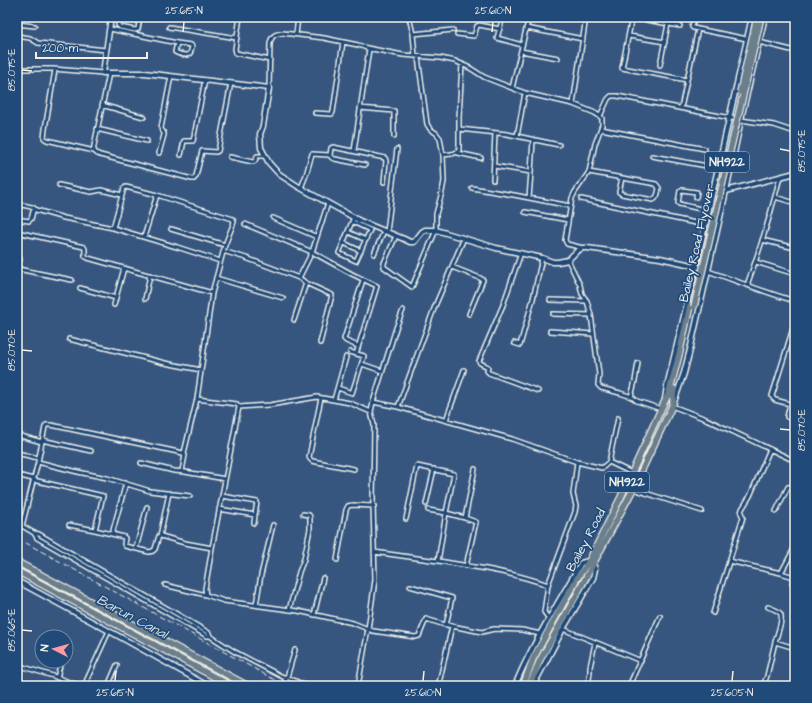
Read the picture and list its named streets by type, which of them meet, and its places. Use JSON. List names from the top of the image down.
{
  "streets": {
    "highway": ["NH922", "Bailey Road Flyover", "Bailey Road"]
  },
  "crossings": [
    ["NH922", "Bailey Road Flyover"],
    ["NH922", "Bailey Road"],
    ["Bailey Road Flyover", "Bailey Road"]
  ],
  "water": ["Barun Canal"],
  "scale_bar": "200 m",
  "north": "left",
  "coordinates": [
    "25.615°N",
    "25.610°N",
    "85.075°E",
    "85.070°E",
    "85.065°E",
    "25.605°N"
  ]
}
